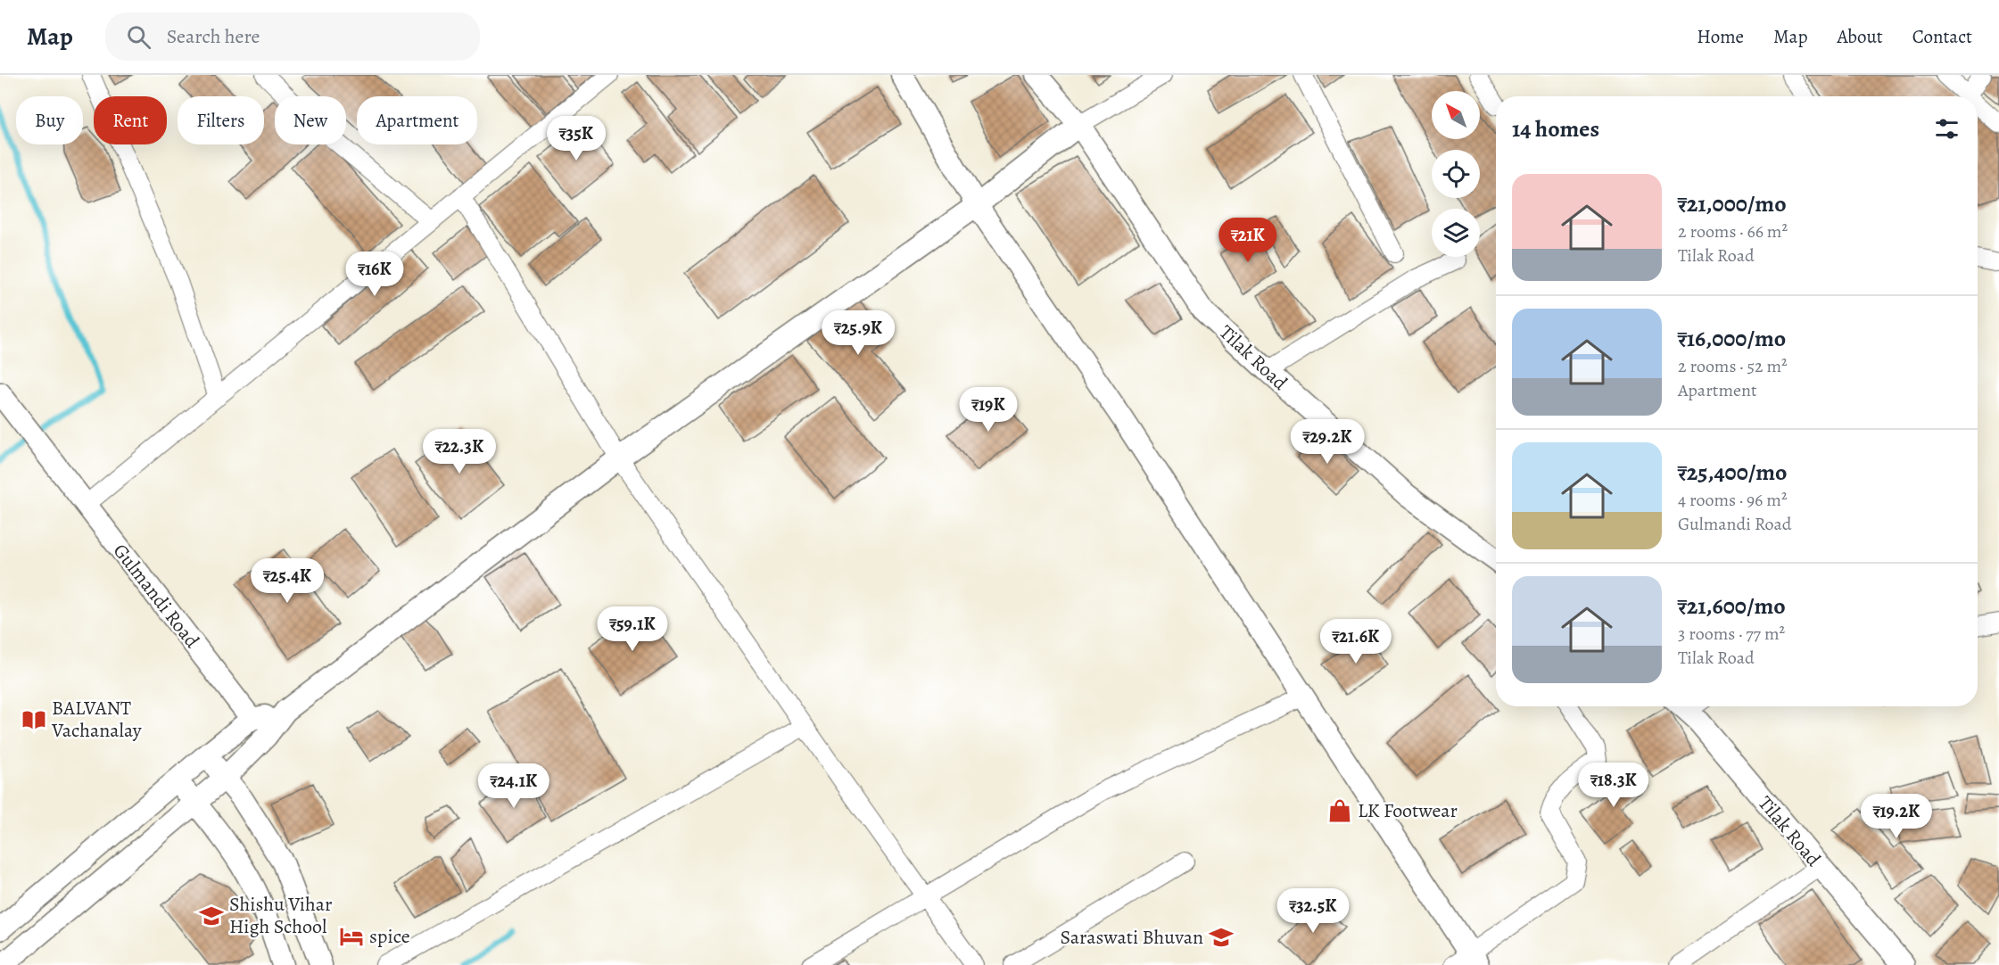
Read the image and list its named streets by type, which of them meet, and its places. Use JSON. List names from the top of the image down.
{
  "streets": {
    "street": ["Tilak Road", "Gulmandi Road"]
  },
  "places": {
    "library": ["BALVANT Vachanalay"],
    "shop": ["LK Footwear"],
    "school or university": ["Shishu Vihar High School", "Saraswati Bhuvan"],
    "hotel": ["spice"]
  },
  "north": "top left",
  "page": {
    "header": "Map",
    "search": "Search here",
    "nav": [
      "Home",
      "Map",
      "About",
      "Contact"
    ],
    "chip": [
      "Buy",
      "Rent",
      "Filters",
      "New",
      "Apartment"
    ],
    "heading": "14 homes",
    "price": [
      "₹35K",
      "₹21K",
      "₹16K",
      "₹25.9K",
      "₹19K",
      "₹29.2K",
      "₹22.3K",
      "₹25.4K",
      "₹59.1K",
      "₹21.6K",
      "₹18.3K",
      "₹24.1K",
      "₹19.2K",
      "₹32.5K"
    ],
    "list": [
      {
        "name": "₹21,000/mo",
        "note": "2 rooms · 66 m² · Tilak Road"
      },
      {
        "name": "₹16,000/mo",
        "note": "2 rooms · 52 m² · Apartment"
      },
      {
        "name": "₹25,400/mo",
        "note": "4 rooms · 96 m² · Gulmandi Road"
      },
      {
        "name": "₹21,600/mo",
        "note": "3 rooms · 77 m² · Tilak Road"
      }
    ]
  }
}
